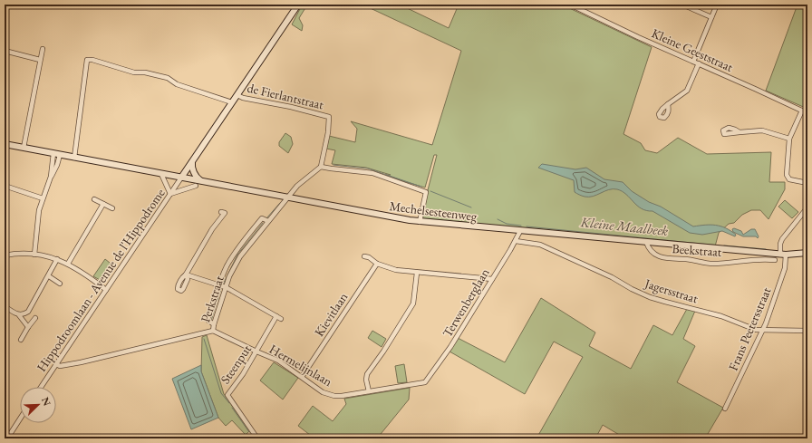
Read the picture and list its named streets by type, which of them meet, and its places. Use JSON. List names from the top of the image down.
{
  "streets": {
    "main road": ["Mechelsesteenweg"],
    "street": [
      "Kleine Geeststraat",
      "de Fierlantstraat",
      "Beekstraat",
      "Hippodroomlaan - Avenue de l'Hippodrome",
      "Jagersstraat",
      "Perkstraat",
      "Terwenberglaan",
      "Kievitlaan",
      "Frans Peetersstraat",
      "Steenput",
      "Hermelijnlaan"
    ]
  },
  "crossings": [
    ["de Fierlantstraat", "Perkstraat"],
    ["Mechelsesteenweg", "Beekstraat"],
    ["Mechelsesteenweg", "Hippodroomlaan - Avenue de l'Hippodrome"],
    ["Mechelsesteenweg", "Perkstraat"],
    ["Mechelsesteenweg", "Terwenberglaan"],
    ["Mechelsesteenweg", "Frans Peetersstraat"],
    ["Hippodroomlaan - Avenue de l'Hippodrome", "Perkstraat"],
    ["Jagersstraat", "Terwenberglaan"],
    ["Jagersstraat", "Frans Peetersstraat"],
    ["Perkstraat", "Hermelijnlaan"],
    ["Terwenberglaan", "Hermelijnlaan"],
    ["Kievitlaan", "Hermelijnlaan"],
    ["Steenput", "Hermelijnlaan"]
  ],
  "water": ["Kleine Maalbeek"],
  "north": "top right"
}
